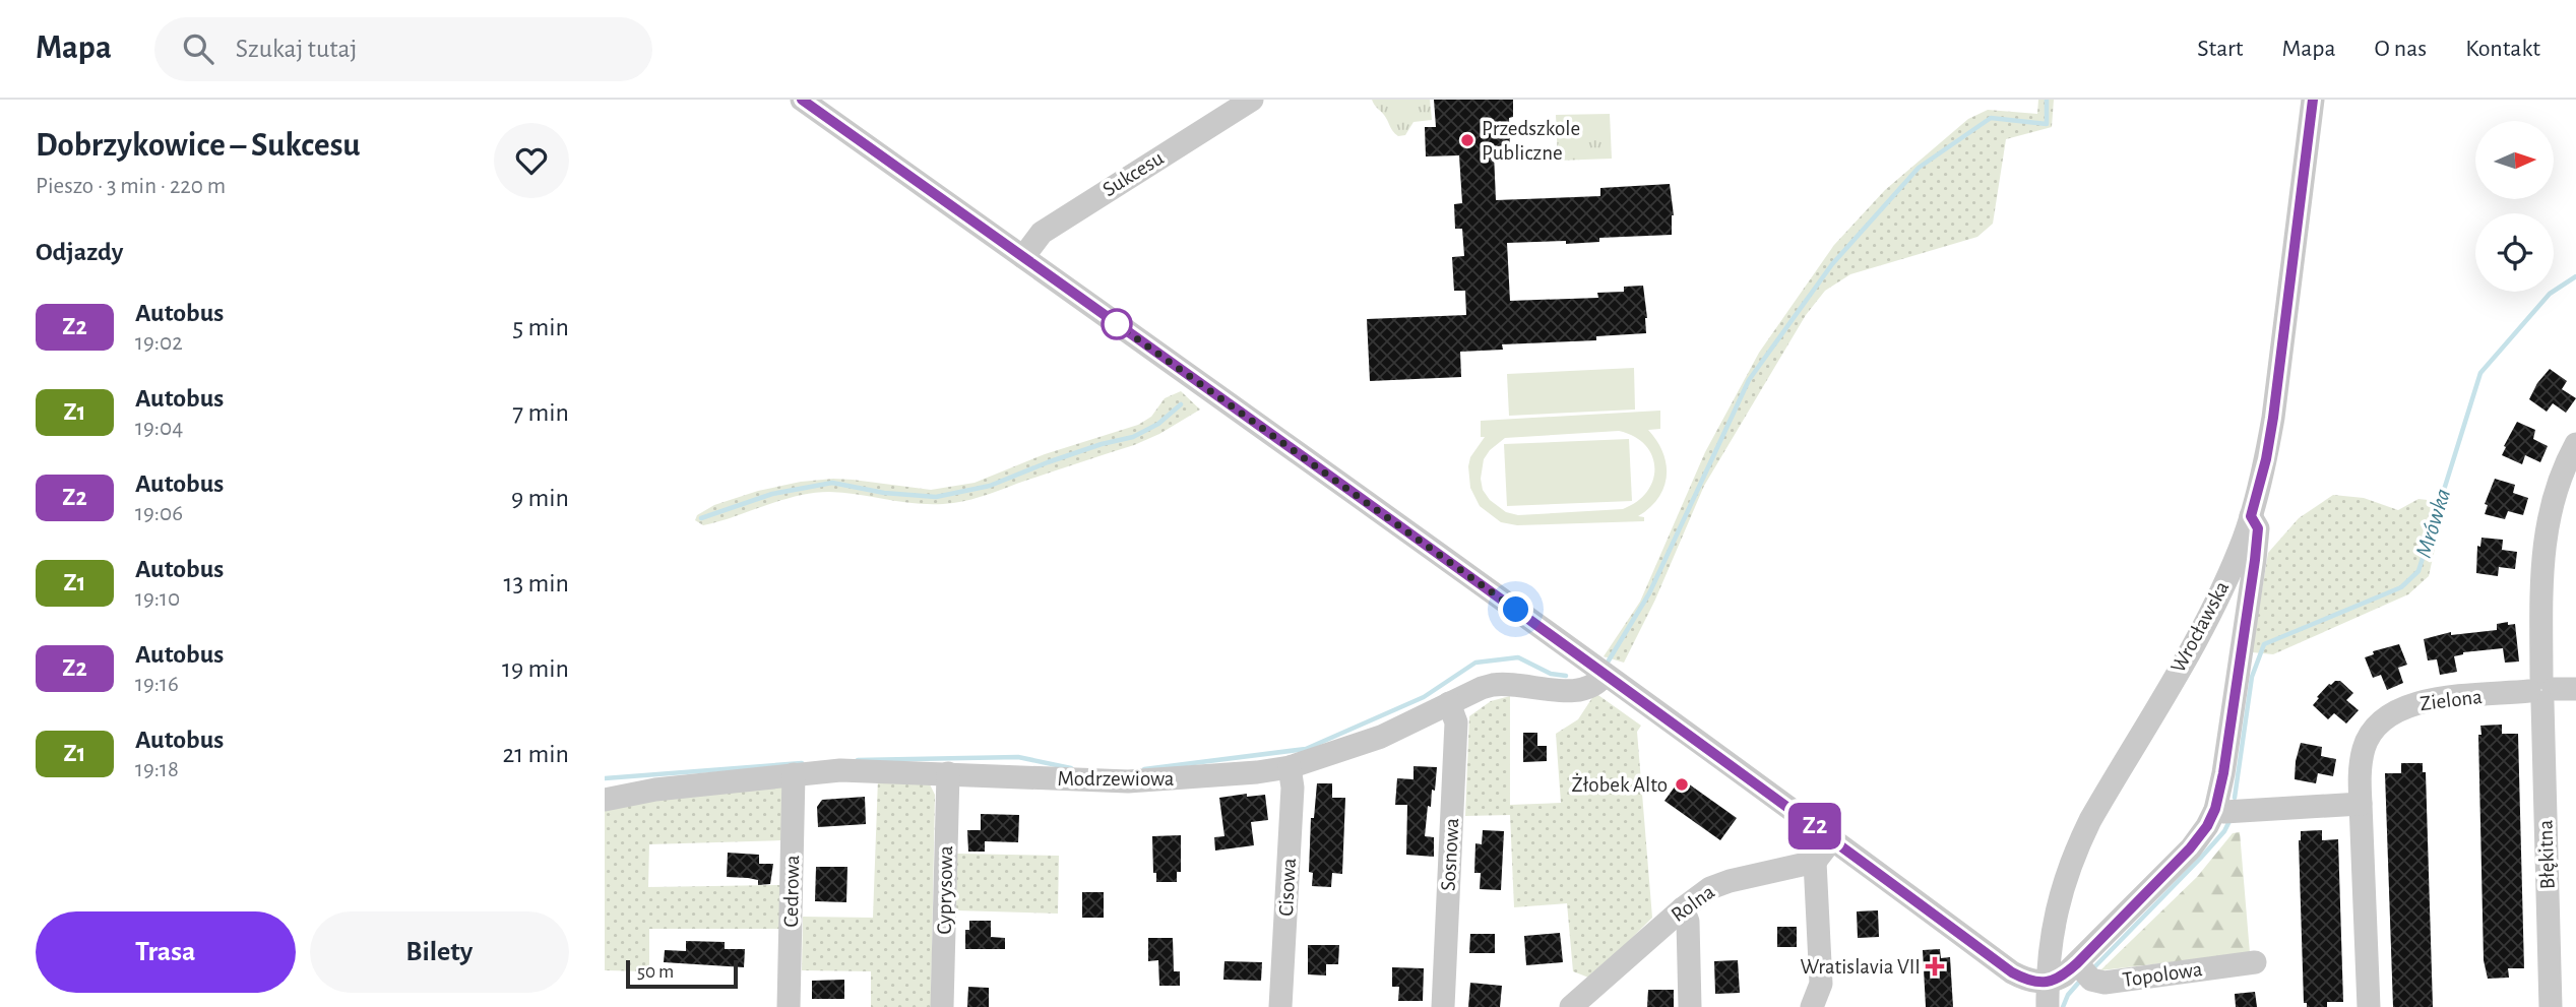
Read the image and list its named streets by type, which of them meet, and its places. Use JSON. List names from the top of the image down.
{
  "streets": {
    "street": [
      "Sukcesu",
      "Wrocławska",
      "Zielona",
      "Modrzewiowa",
      "Sosnowa",
      "Błękitna",
      "Cisowa",
      "Cyprysowa",
      "Cedrowa",
      "Rolna",
      "Topolowa"
    ]
  },
  "crossings": [
    ["Zielona", "Błękitna"],
    ["Modrzewiowa", "Sosnowa"],
    ["Modrzewiowa", "Cisowa"],
    ["Modrzewiowa", "Cyprysowa"],
    ["Modrzewiowa", "Cedrowa"]
  ],
  "water": ["Mrówka"],
  "places": {
    "other": ["Przedszkole Publiczne", "Żłobek Alto"],
    "health": ["Wratislavia VII"]
  },
  "lines": ["bus line Z2"],
  "scale_bar": "50 m",
  "north": "right",
  "page": {
    "header": "Mapa",
    "search": "Szukaj tutaj",
    "nav": [
      "Start",
      "Mapa",
      "O nas",
      "Kontakt"
    ],
    "heading": [
      ["Dobrzykowice – Sukcesu", "Pieszo · 3 min · 220 m"],
      "Odjazdy"
    ],
    "on_map": "Z2",
    "list": [
      {
        "mark": "Z2",
        "name": "Autobus",
        "note": "19:02",
        "value": "5 min"
      },
      {
        "mark": "Z1",
        "name": "Autobus",
        "note": "19:04",
        "value": "7 min"
      },
      {
        "mark": "Z2",
        "name": "Autobus",
        "note": "19:06",
        "value": "9 min"
      },
      {
        "mark": "Z1",
        "name": "Autobus",
        "note": "19:10",
        "value": "13 min"
      },
      {
        "mark": "Z2",
        "name": "Autobus",
        "note": "19:16",
        "value": "19 min"
      },
      {
        "mark": "Z1",
        "name": "Autobus",
        "note": "19:18",
        "value": "21 min"
      }
    ],
    "buttons": ["Trasa", "Bilety"],
    "scale": "50 m"
  }
}
